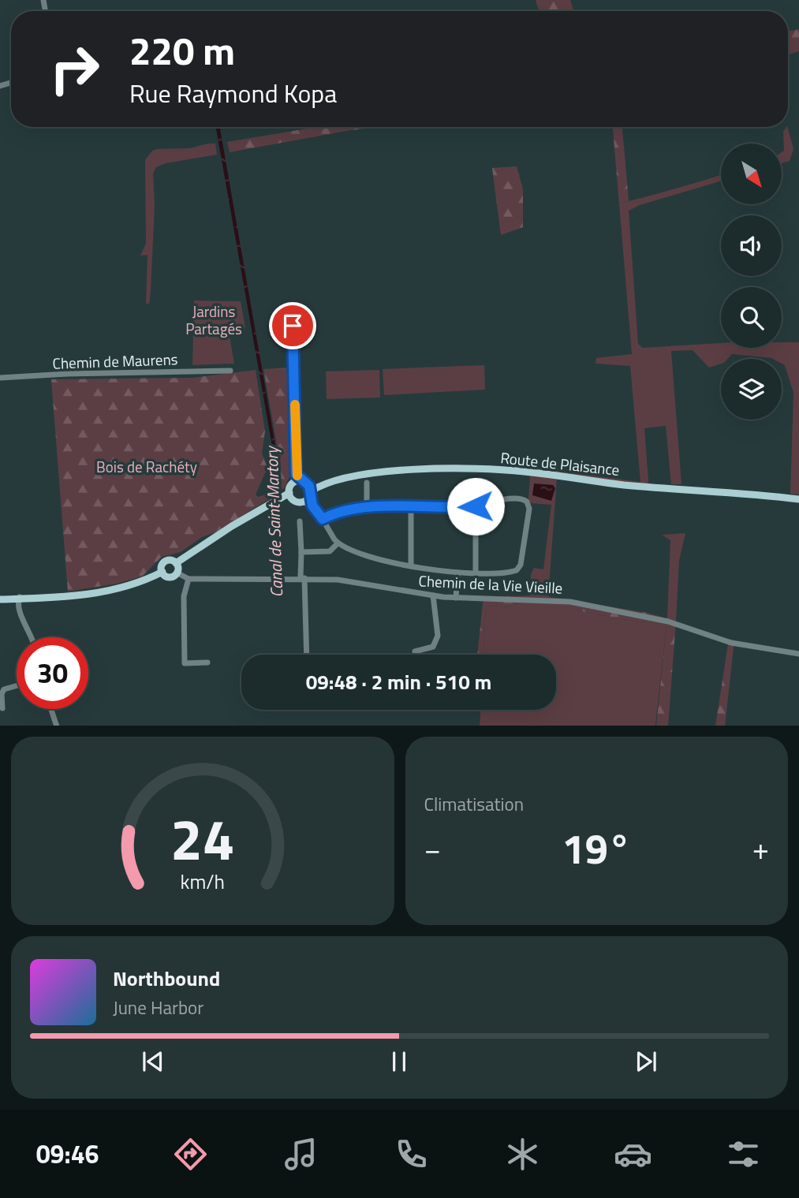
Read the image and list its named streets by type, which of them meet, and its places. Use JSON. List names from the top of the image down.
{
  "streets": {
    "main road": ["Route de Plaisance"],
    "street": ["Chemin de Maurens", "Chemin de la Vie Vieille"]
  },
  "water": ["Canal de Saint-Martory"],
  "parks": ["Jardins Partagés", "Bois de Rachéty"],
  "north": "bottom right",
  "page": {
    "turn": ["220 m", "Rue Raymond Kopa"],
    "limit": "30",
    "trip": "09:48 · 2 min · 510 m",
    "tile": "Climatisation",
    "heat": ["−", "19°", "+"],
    "song": ["Northbound", "June Harbor"],
    "tabs": "09:46",
    "gauge": ["24", "km/h"]
  }
}
